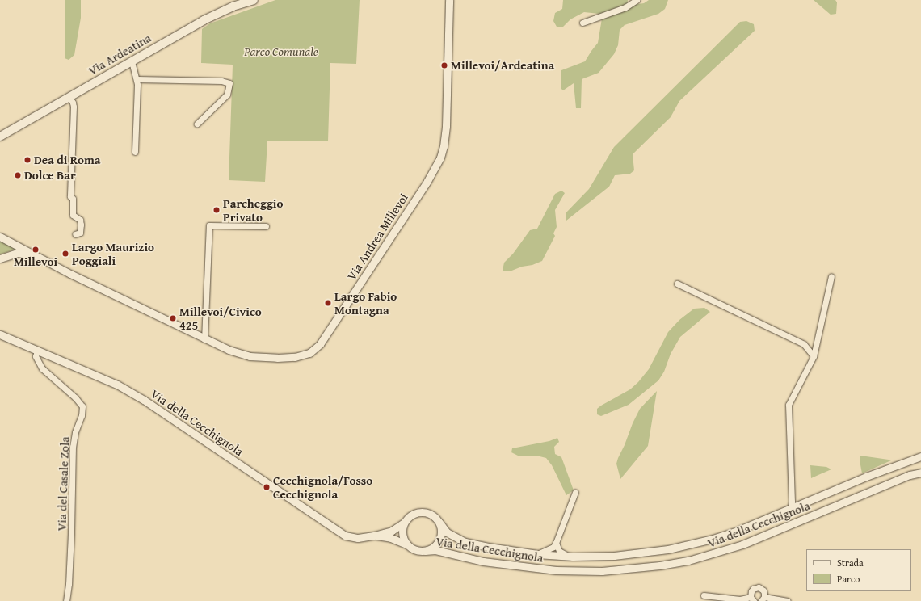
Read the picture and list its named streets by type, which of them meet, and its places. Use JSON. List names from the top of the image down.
{
  "streets": {
    "main road": ["Via Ardeatina"],
    "street": ["Via Andrea Millevoi", "Via della Cecchignola", "Via del Casale Zola"]
  },
  "crossings": [
    ["Via della Cecchignola", "Via del Casale Zola"]
  ],
  "parks": ["Parco Comunale"],
  "places": [
    "Millevoi/Ardeatina",
    "Dea di Roma",
    "Dolce Bar",
    "Parcheggio Privato",
    "Millevoi",
    "Largo Maurizio Poggiali",
    "Largo Fabio Montagna",
    "Millevoi/Civico 425",
    "Cecchignola/Fosso Cecchignola"
  ],
  "legend": ["Strada", "Parco"]
}
